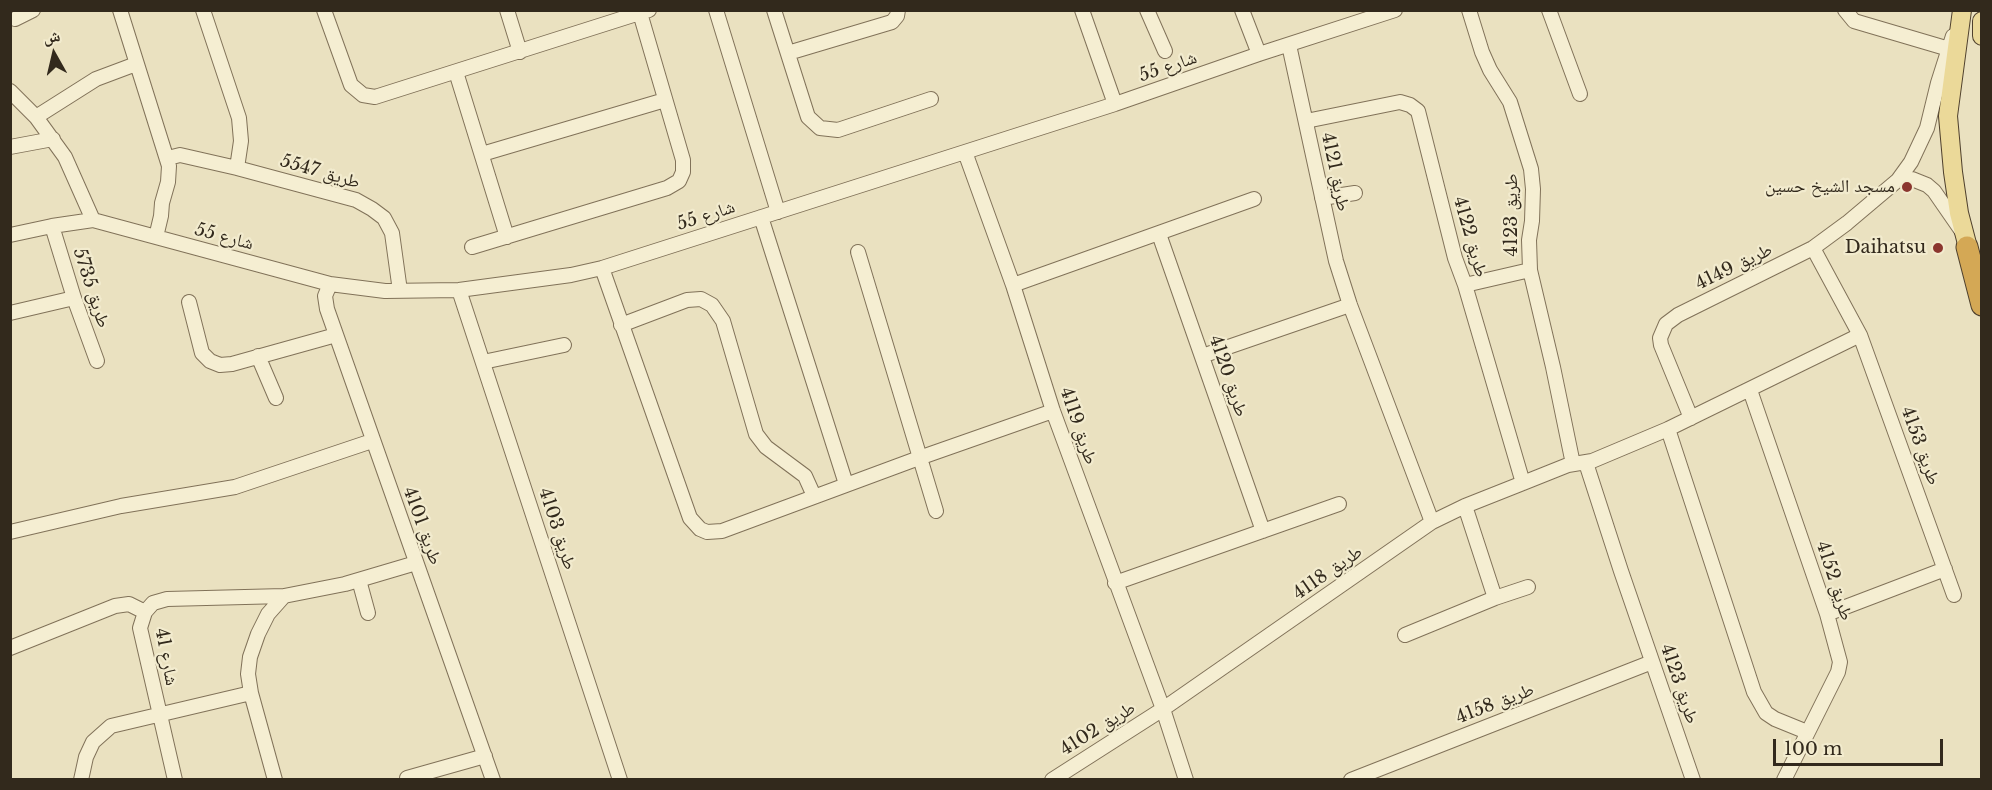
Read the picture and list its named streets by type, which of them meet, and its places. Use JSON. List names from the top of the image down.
{
  "streets": {
    "street": [
      "شارع 55",
      "طريق 5547",
      "طريق 4121",
      "طريق 4123",
      "طريق 4122",
      "طريق 4149",
      "طريق 5735",
      "طريق 4120",
      "طريق 4119",
      "طريق 4153",
      "طريق 4101",
      "طريق 4103",
      "طريق 4118",
      "طريق 4152",
      "شارع 41",
      "طريق 4158",
      "طريق 4102"
    ]
  },
  "crossings": [
    ["شارع 55", "طريق 5547"],
    ["شارع 55", "طريق 4121"],
    ["شارع 55", "طريق 5735"],
    ["شارع 55", "طريق 4119"],
    ["شارع 55", "طريق 4101"],
    ["شارع 55", "طريق 4103"],
    ["طريق 4121", "طريق 4122"],
    ["طريق 4121", "طريق 4118"],
    ["طريق 4123", "طريق 4158"],
    ["طريق 4122", "طريق 4118"],
    ["طريق 4149", "طريق 4153"],
    ["طريق 4119", "طريق 4118"],
    ["طريق 4119", "طريق 4102"],
    ["طريق 4101", "شارع 41"],
    ["طريق 4118", "طريق 4102"]
  ],
  "places": ["مسجد الشيخ حسين", "Daihatsu"],
  "scale_bar": "100 m",
  "north": "top"
}
